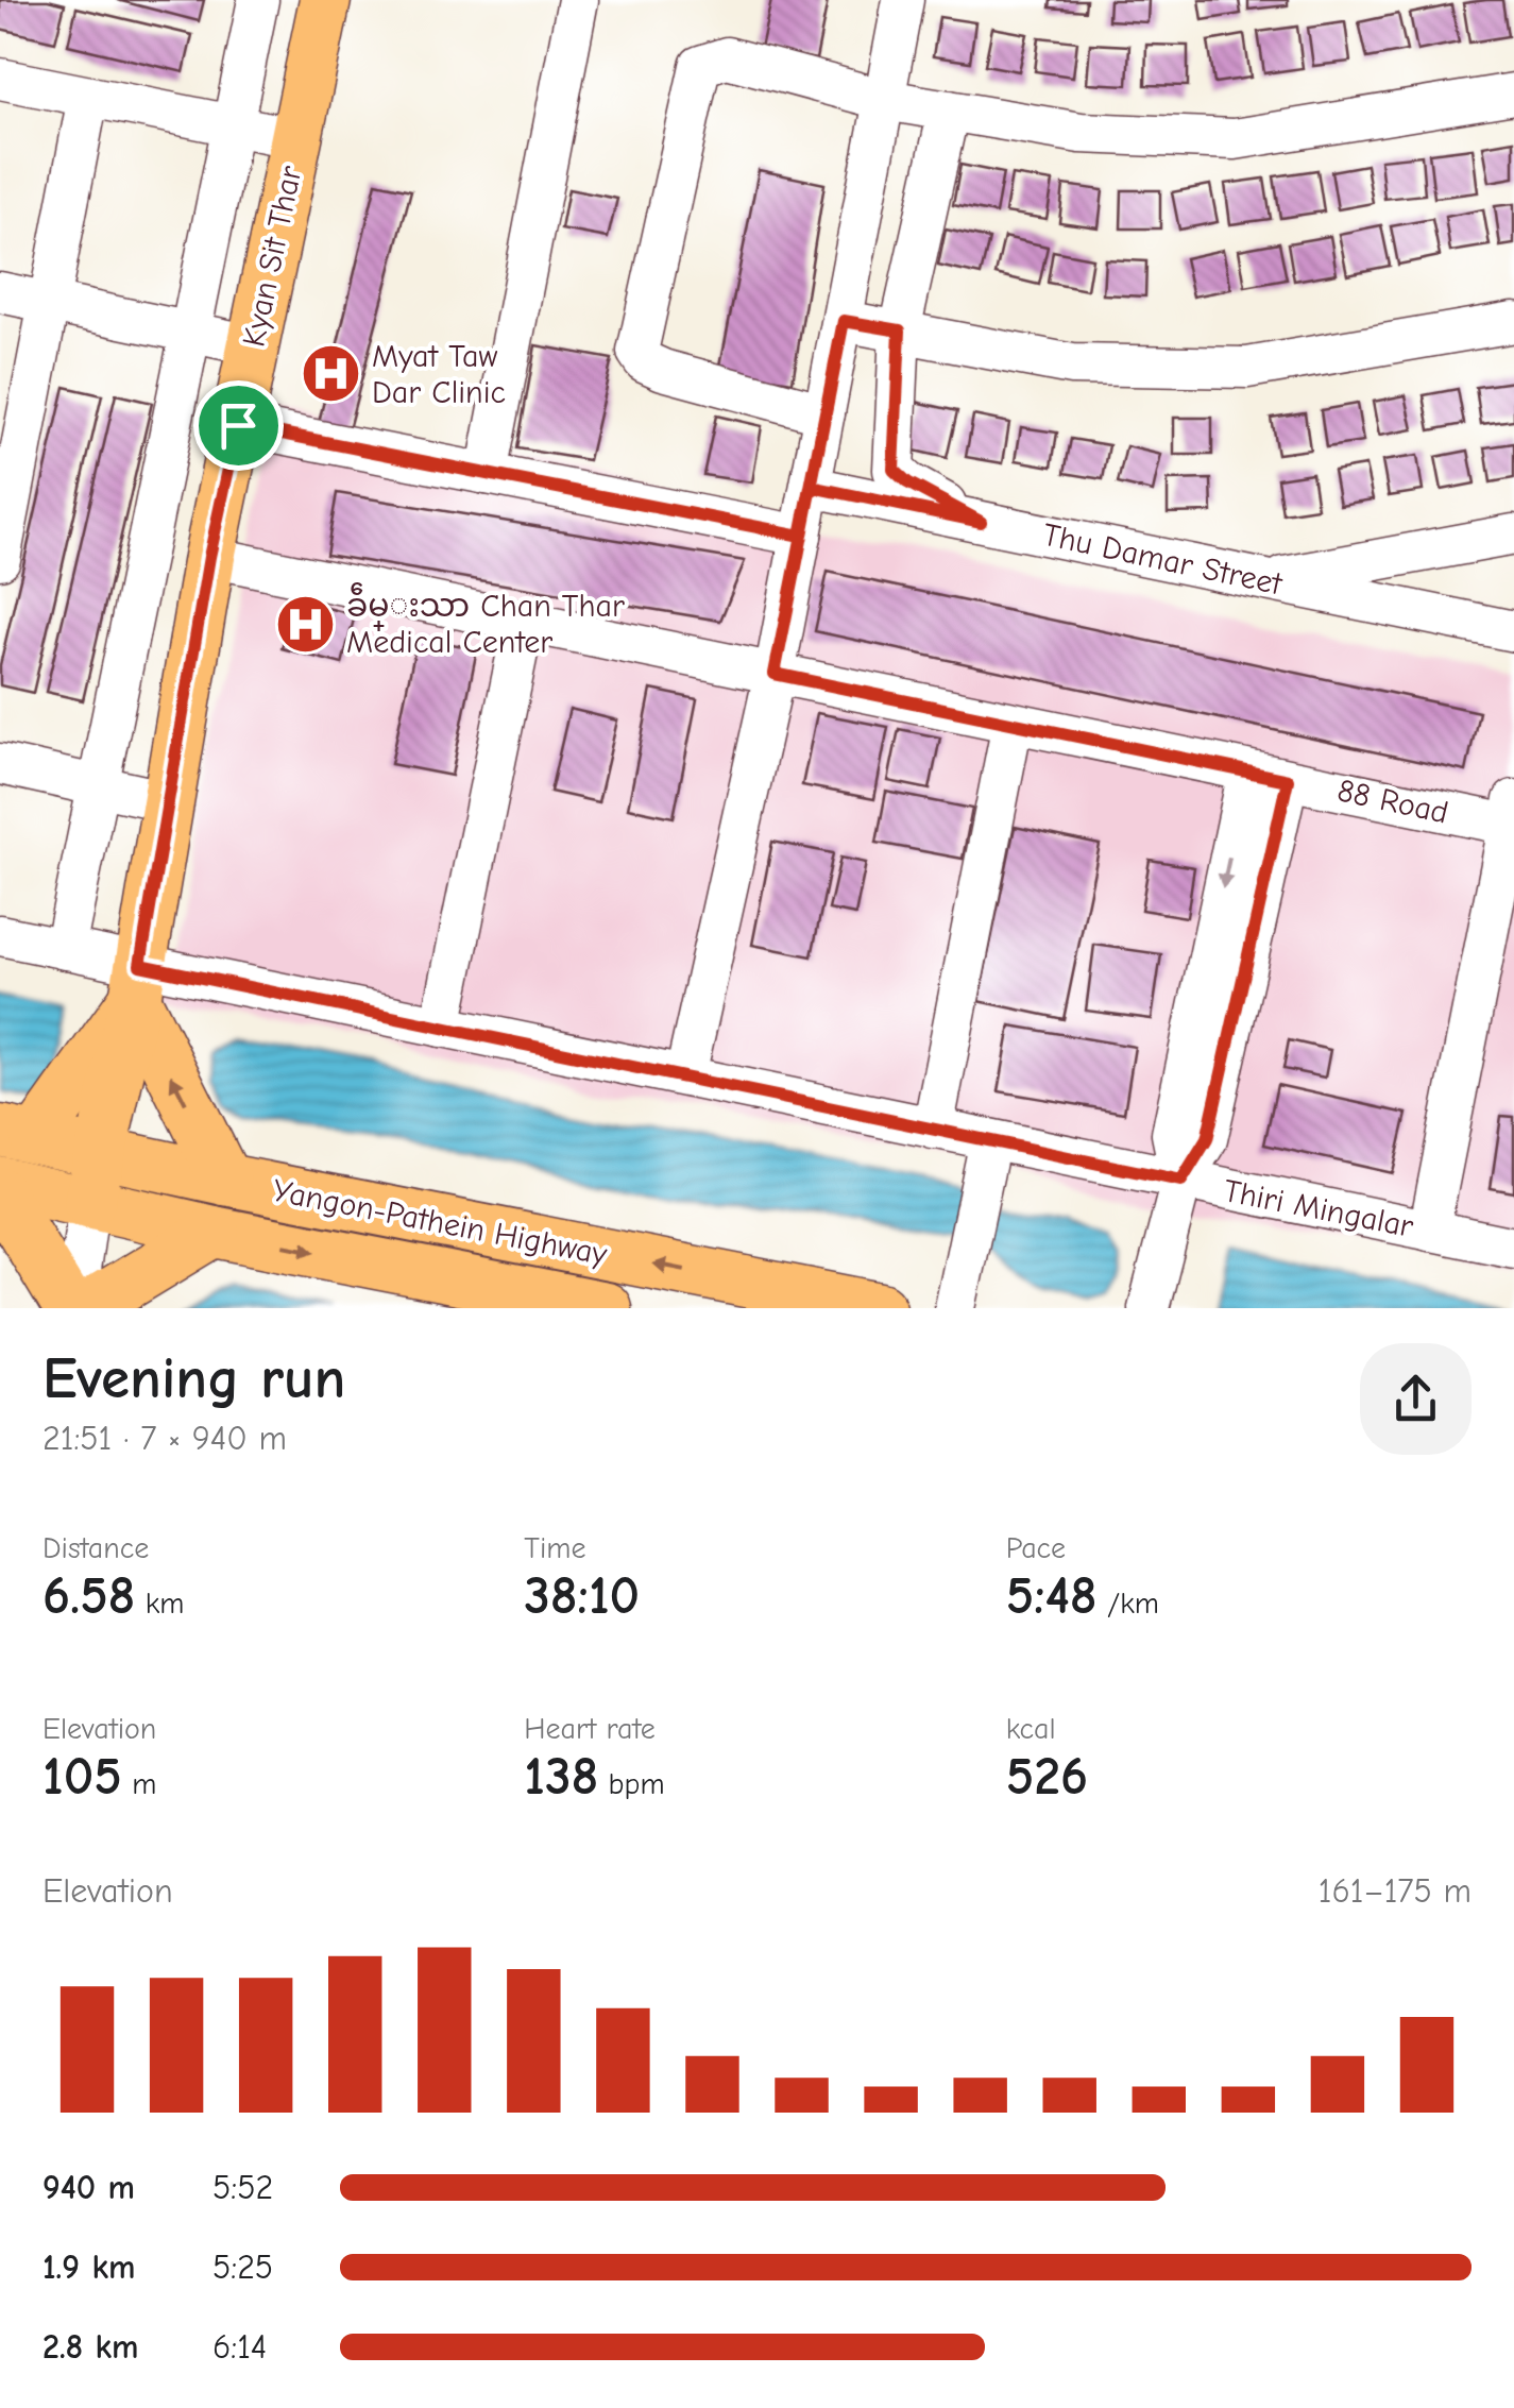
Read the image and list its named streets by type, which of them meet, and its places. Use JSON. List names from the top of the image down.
{
  "streets": {
    "main road": ["Kyan Sit Thar", "Yangon-Pathein Highway"],
    "street": ["Thu Damar Street", "88 Road", "Thiri Mingalar"]
  },
  "crossings": [
    ["Kyan Sit Thar", "88 Road"],
    ["Kyan Sit Thar", "Thiri Mingalar"],
    ["Kyan Sit Thar", "Yangon-Pathein Highway"]
  ],
  "places": {
    "hospital": ["Myat Taw Dar Clinic", "ခဵမ္းသာ Chan Thar Medical Center"]
  },
  "page": {
    "heading": ["Evening run", "21:51 · 7 × 940 m"],
    "stats": [
      ["Distance", "6.58 km"],
      ["Time", "38:10"],
      ["Pace", "5:48 /km"],
      ["Elevation", "105 m"],
      ["Heart rate", "138 bpm"],
      ["kcal", "526"]
    ],
    "chart": ["Elevation", "161–175 m"],
    "list": [
      {
        "name": "940 m",
        "note": "5:52"
      },
      {
        "name": "1.9 km",
        "note": "5:25"
      },
      {
        "name": "2.8 km",
        "note": "6:14"
      }
    ]
  }
}
